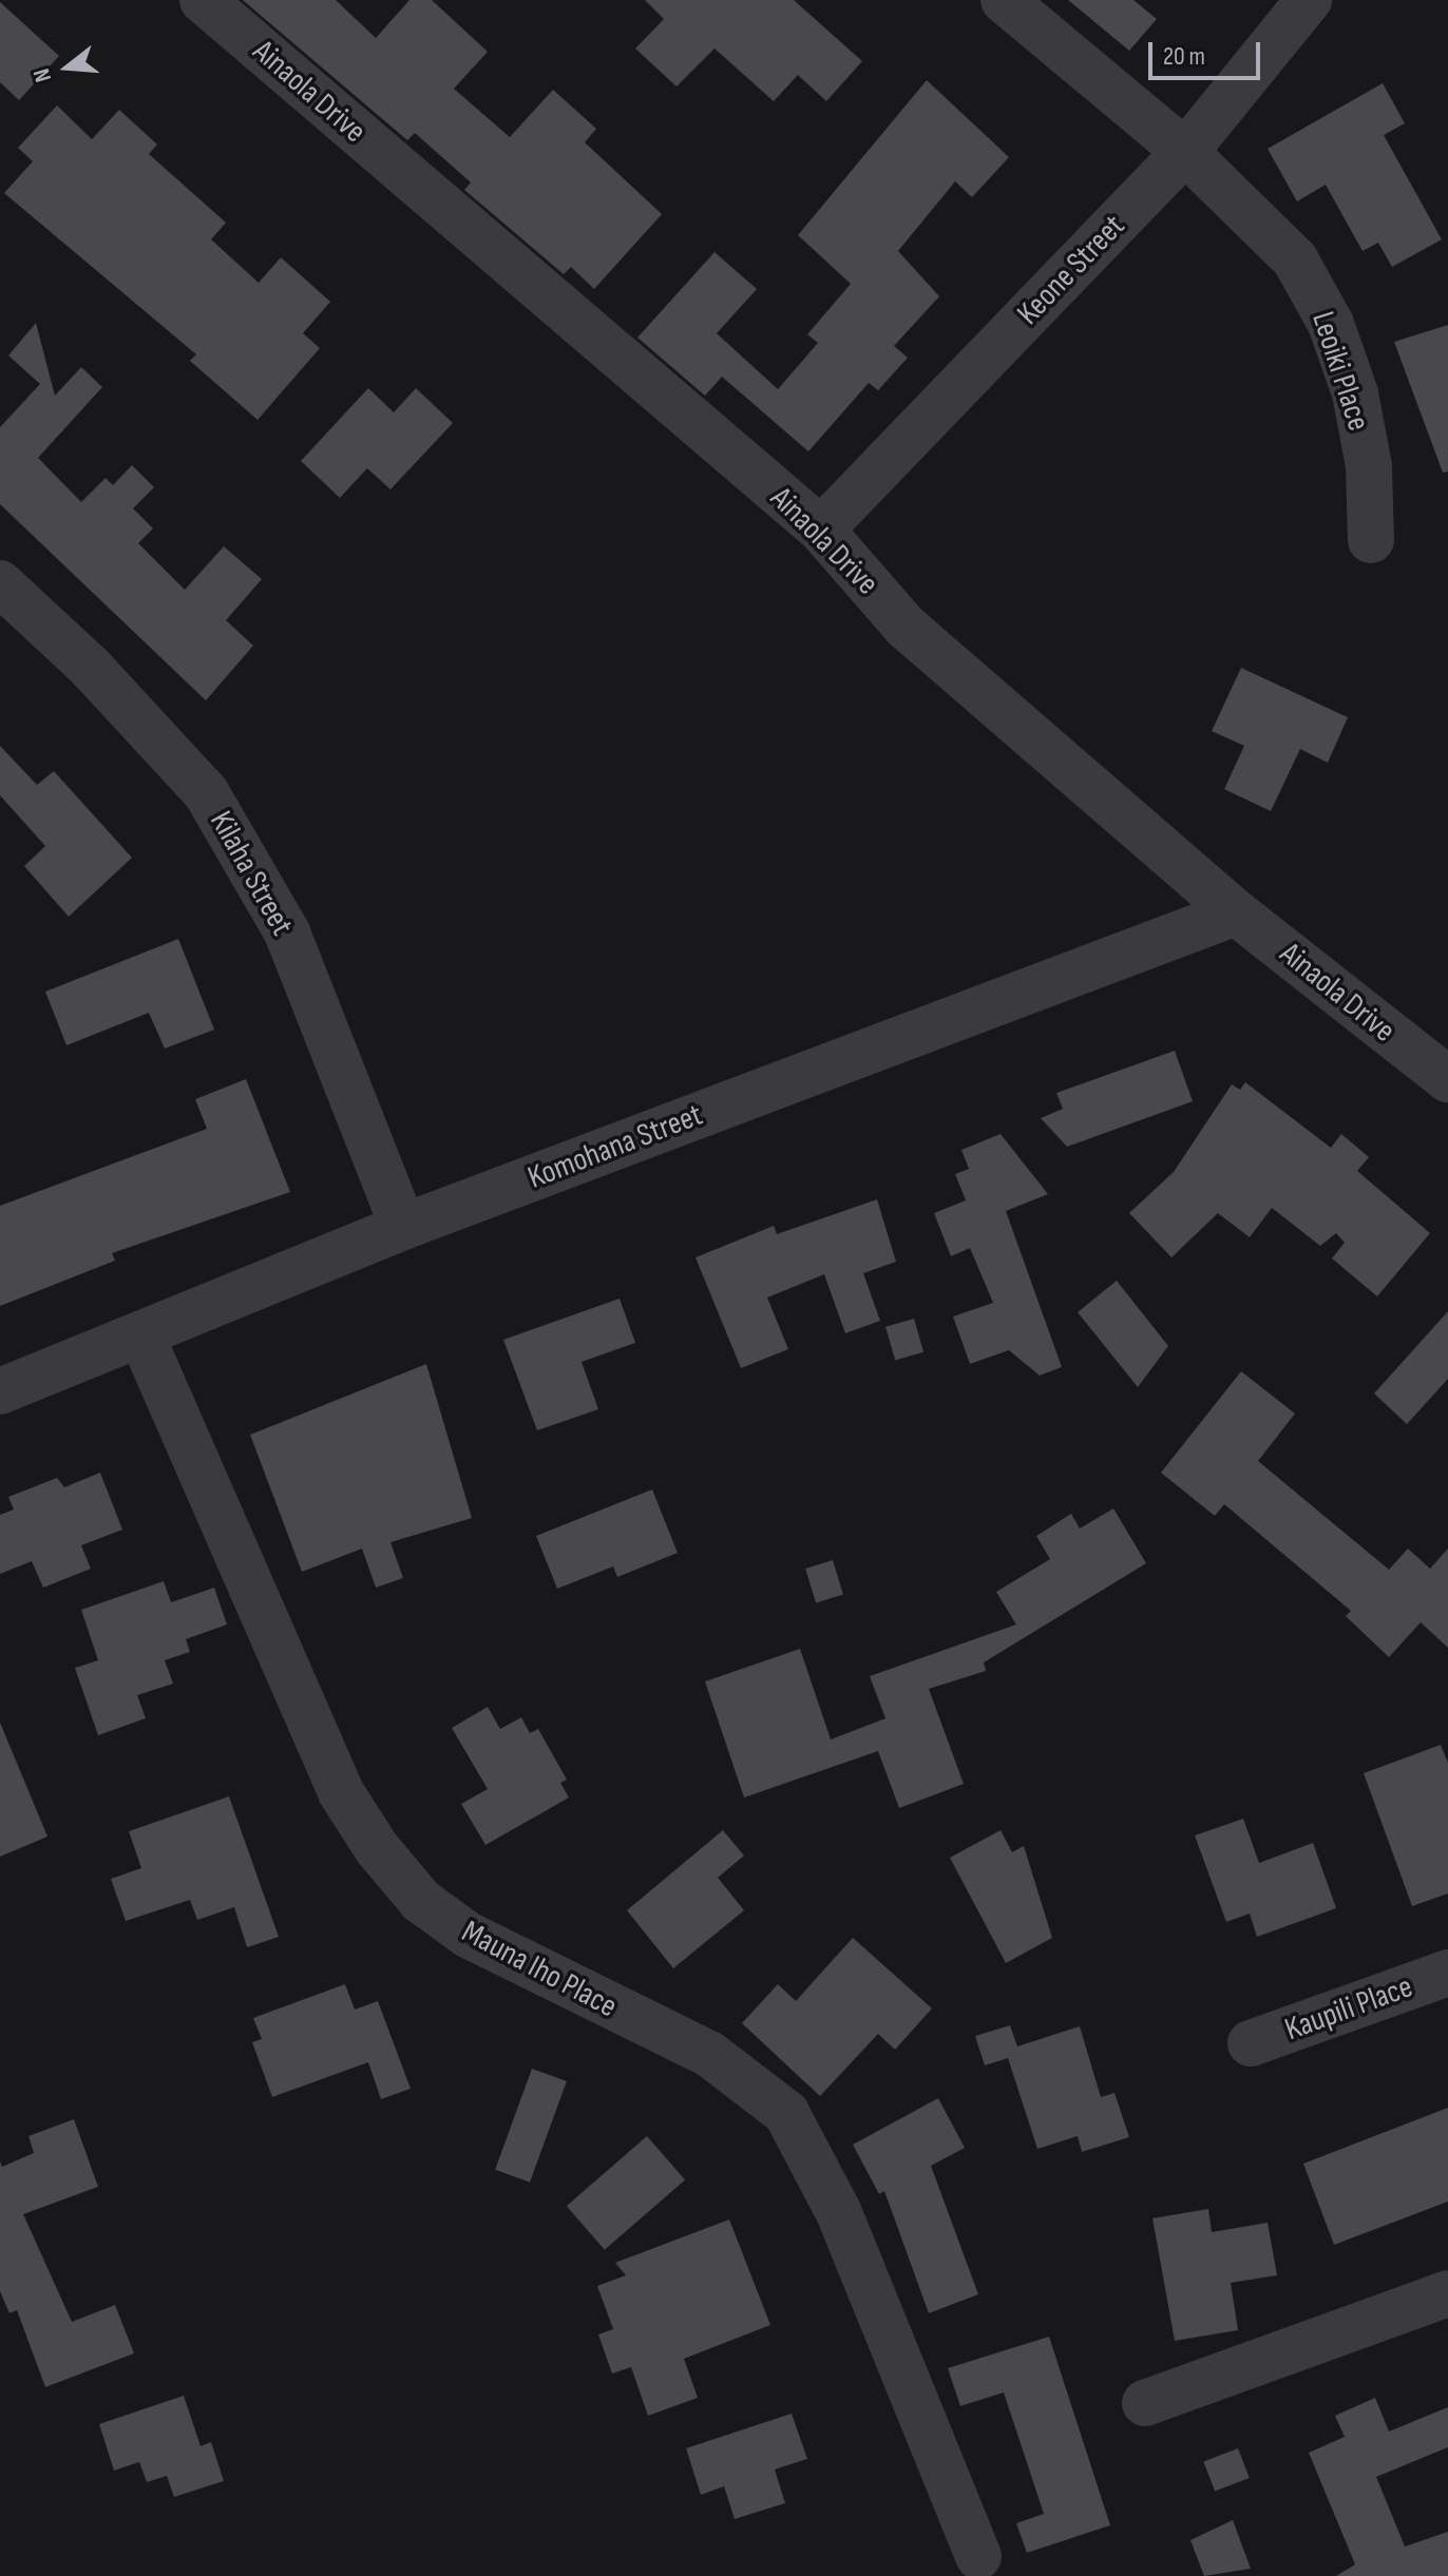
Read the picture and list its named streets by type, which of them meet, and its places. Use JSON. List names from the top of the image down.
{
  "streets": {
    "street": [
      "Ainaola Drive",
      "Keone Street",
      "Leoiki Place",
      "Kilaha Street",
      "Komohana Street",
      "Mauna Iho Place",
      "Kaupili Place"
    ]
  },
  "crossings": [
    ["Ainaola Drive", "Keone Street"],
    ["Ainaola Drive", "Komohana Street"],
    ["Keone Street", "Leoiki Place"],
    ["Kilaha Street", "Komohana Street"],
    ["Komohana Street", "Mauna Iho Place"]
  ],
  "scale_bar": "20 m",
  "north": "left"
}
